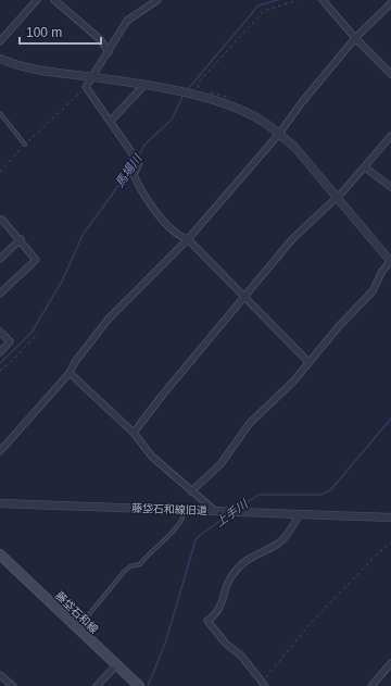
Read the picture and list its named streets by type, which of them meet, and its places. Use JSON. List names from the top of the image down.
{
  "streets": {
    "main road": ["藤垈石和線"],
    "street": ["藤垈石和線旧道"]
  },
  "water": ["馬場川", "上手川"],
  "scale_bar": "100 m"
}
